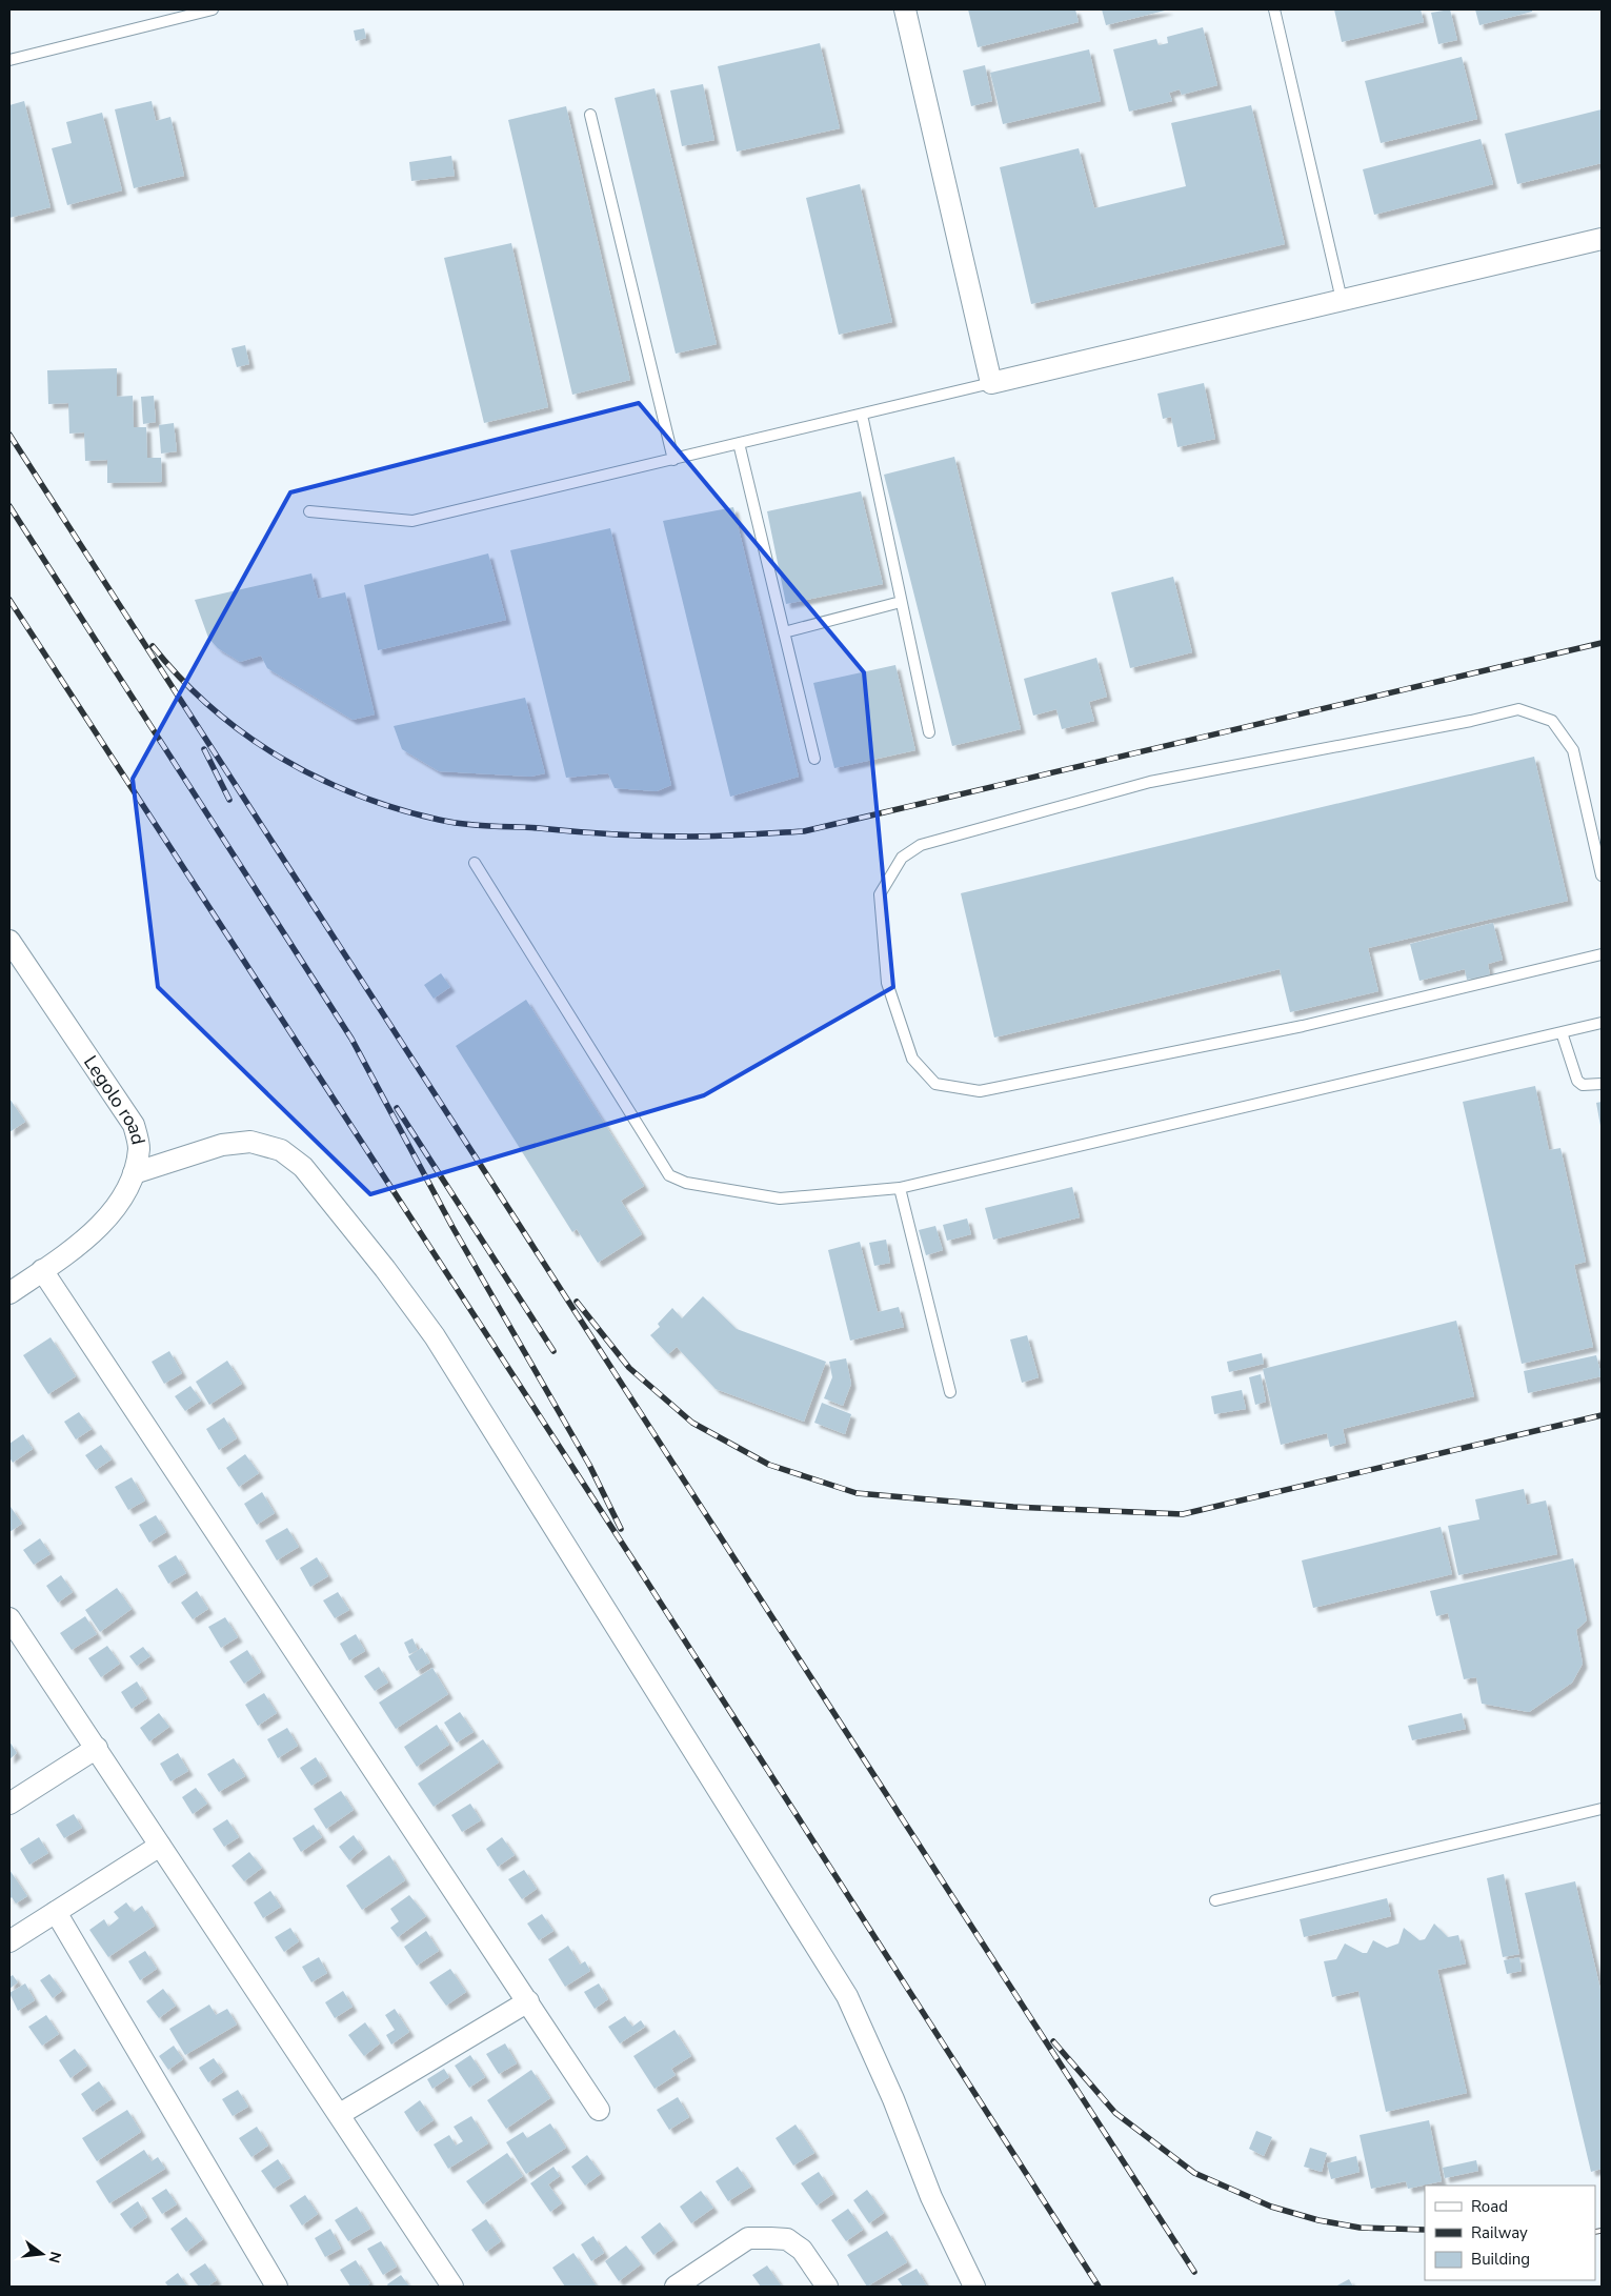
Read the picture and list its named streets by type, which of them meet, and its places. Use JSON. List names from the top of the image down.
{
  "streets": {
    "street": ["Legolo road"]
  },
  "legend": ["Road", "Railway", "Building"],
  "north": "right"
}
